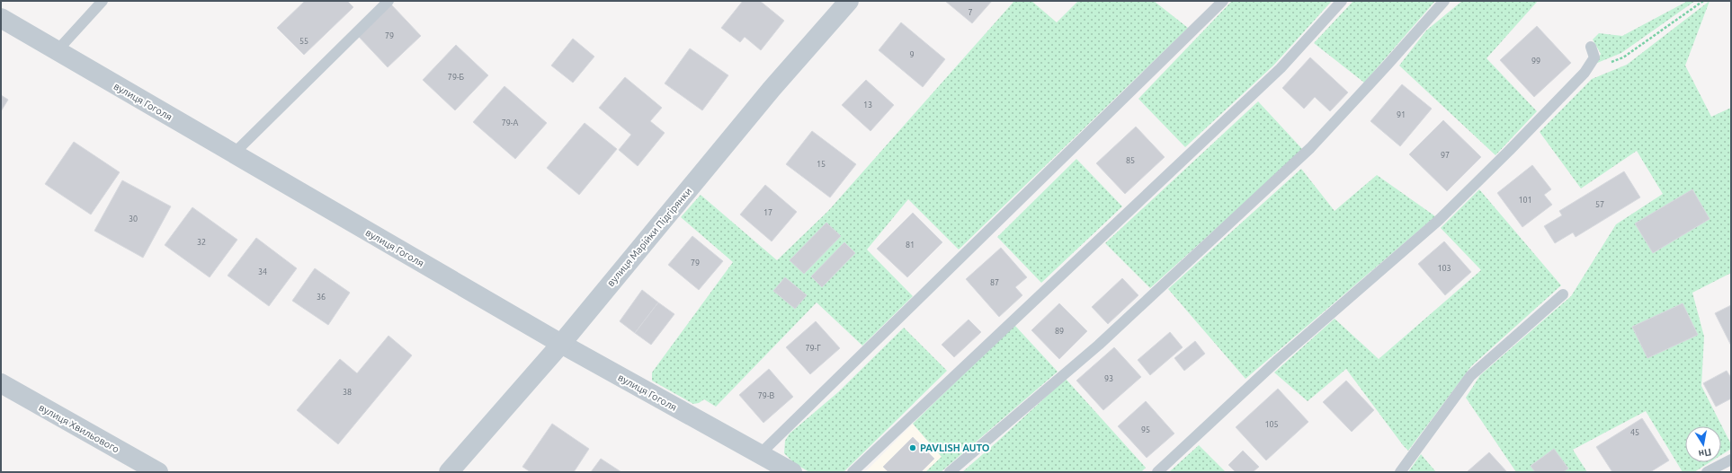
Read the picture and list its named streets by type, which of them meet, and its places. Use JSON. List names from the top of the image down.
{
  "streets": {
    "street": ["вулиця Гоголя", "вулиця Марійки Підгірянки", "вулиця Хвильового"]
  },
  "crossings": [
    ["вулиця Гоголя", "вулиця Марійки Підгірянки"]
  ],
  "places": ["PAVLISH AUTO"],
  "house_numbers": [
    "7",
    "79",
    "55",
    "9",
    "99",
    "79-Б",
    "13",
    "91",
    "79-А",
    "97",
    "85",
    "15",
    "101",
    "57",
    "17",
    "30",
    "32",
    "81",
    "79",
    "103",
    "34",
    "87",
    "36",
    "89",
    "79-Г",
    "93",
    "38",
    "79-В",
    "105",
    "95",
    "45"
  ],
  "north": "bottom"
}
